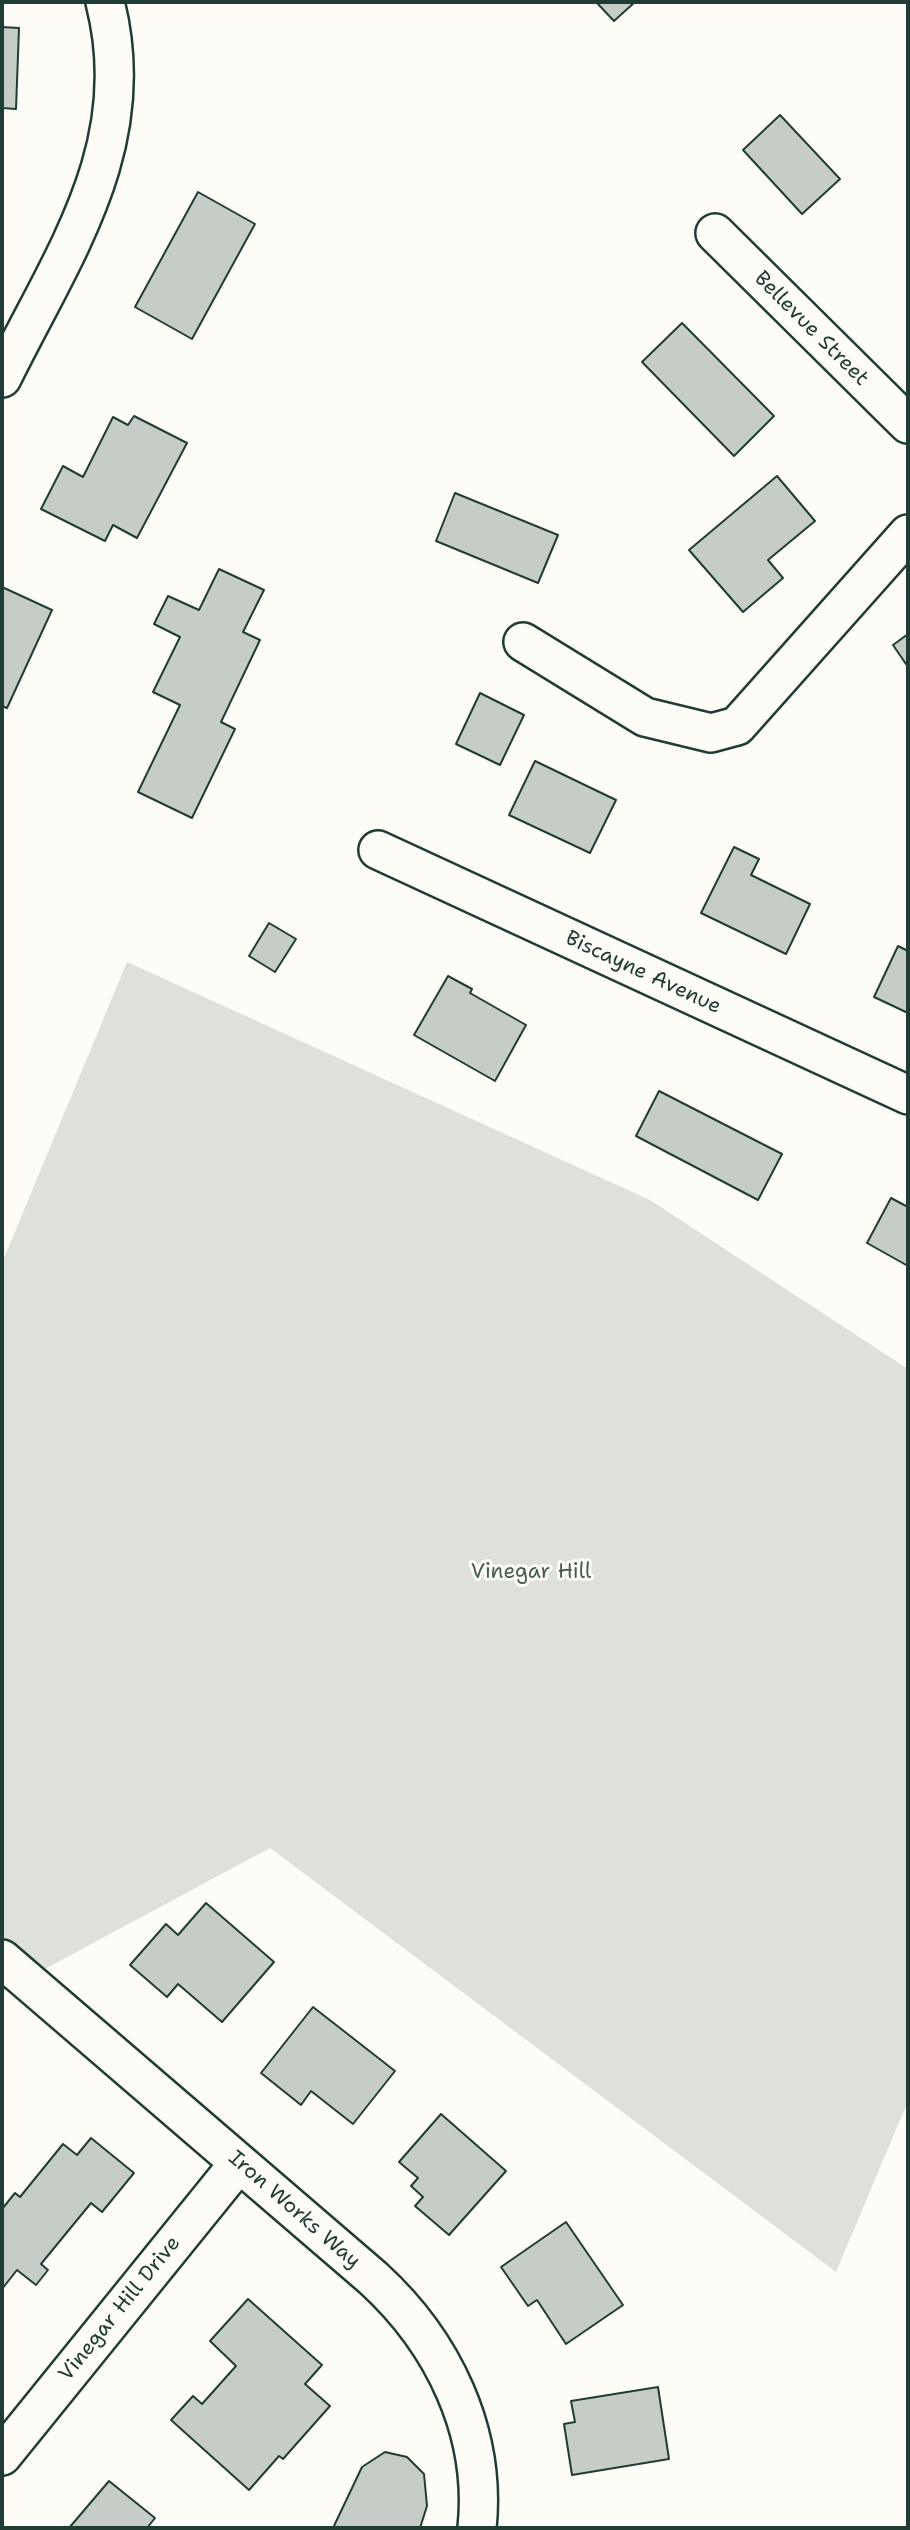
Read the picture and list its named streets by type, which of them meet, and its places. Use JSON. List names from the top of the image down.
{
  "streets": {
    "street": [
      "Bellevue Street",
      "Biscayne Avenue",
      "Iron Works Way",
      "Vinegar Hill Drive"
    ]
  },
  "crossings": [
    ["Iron Works Way", "Vinegar Hill Drive"]
  ],
  "parks": ["Vinegar Hill"]
}
